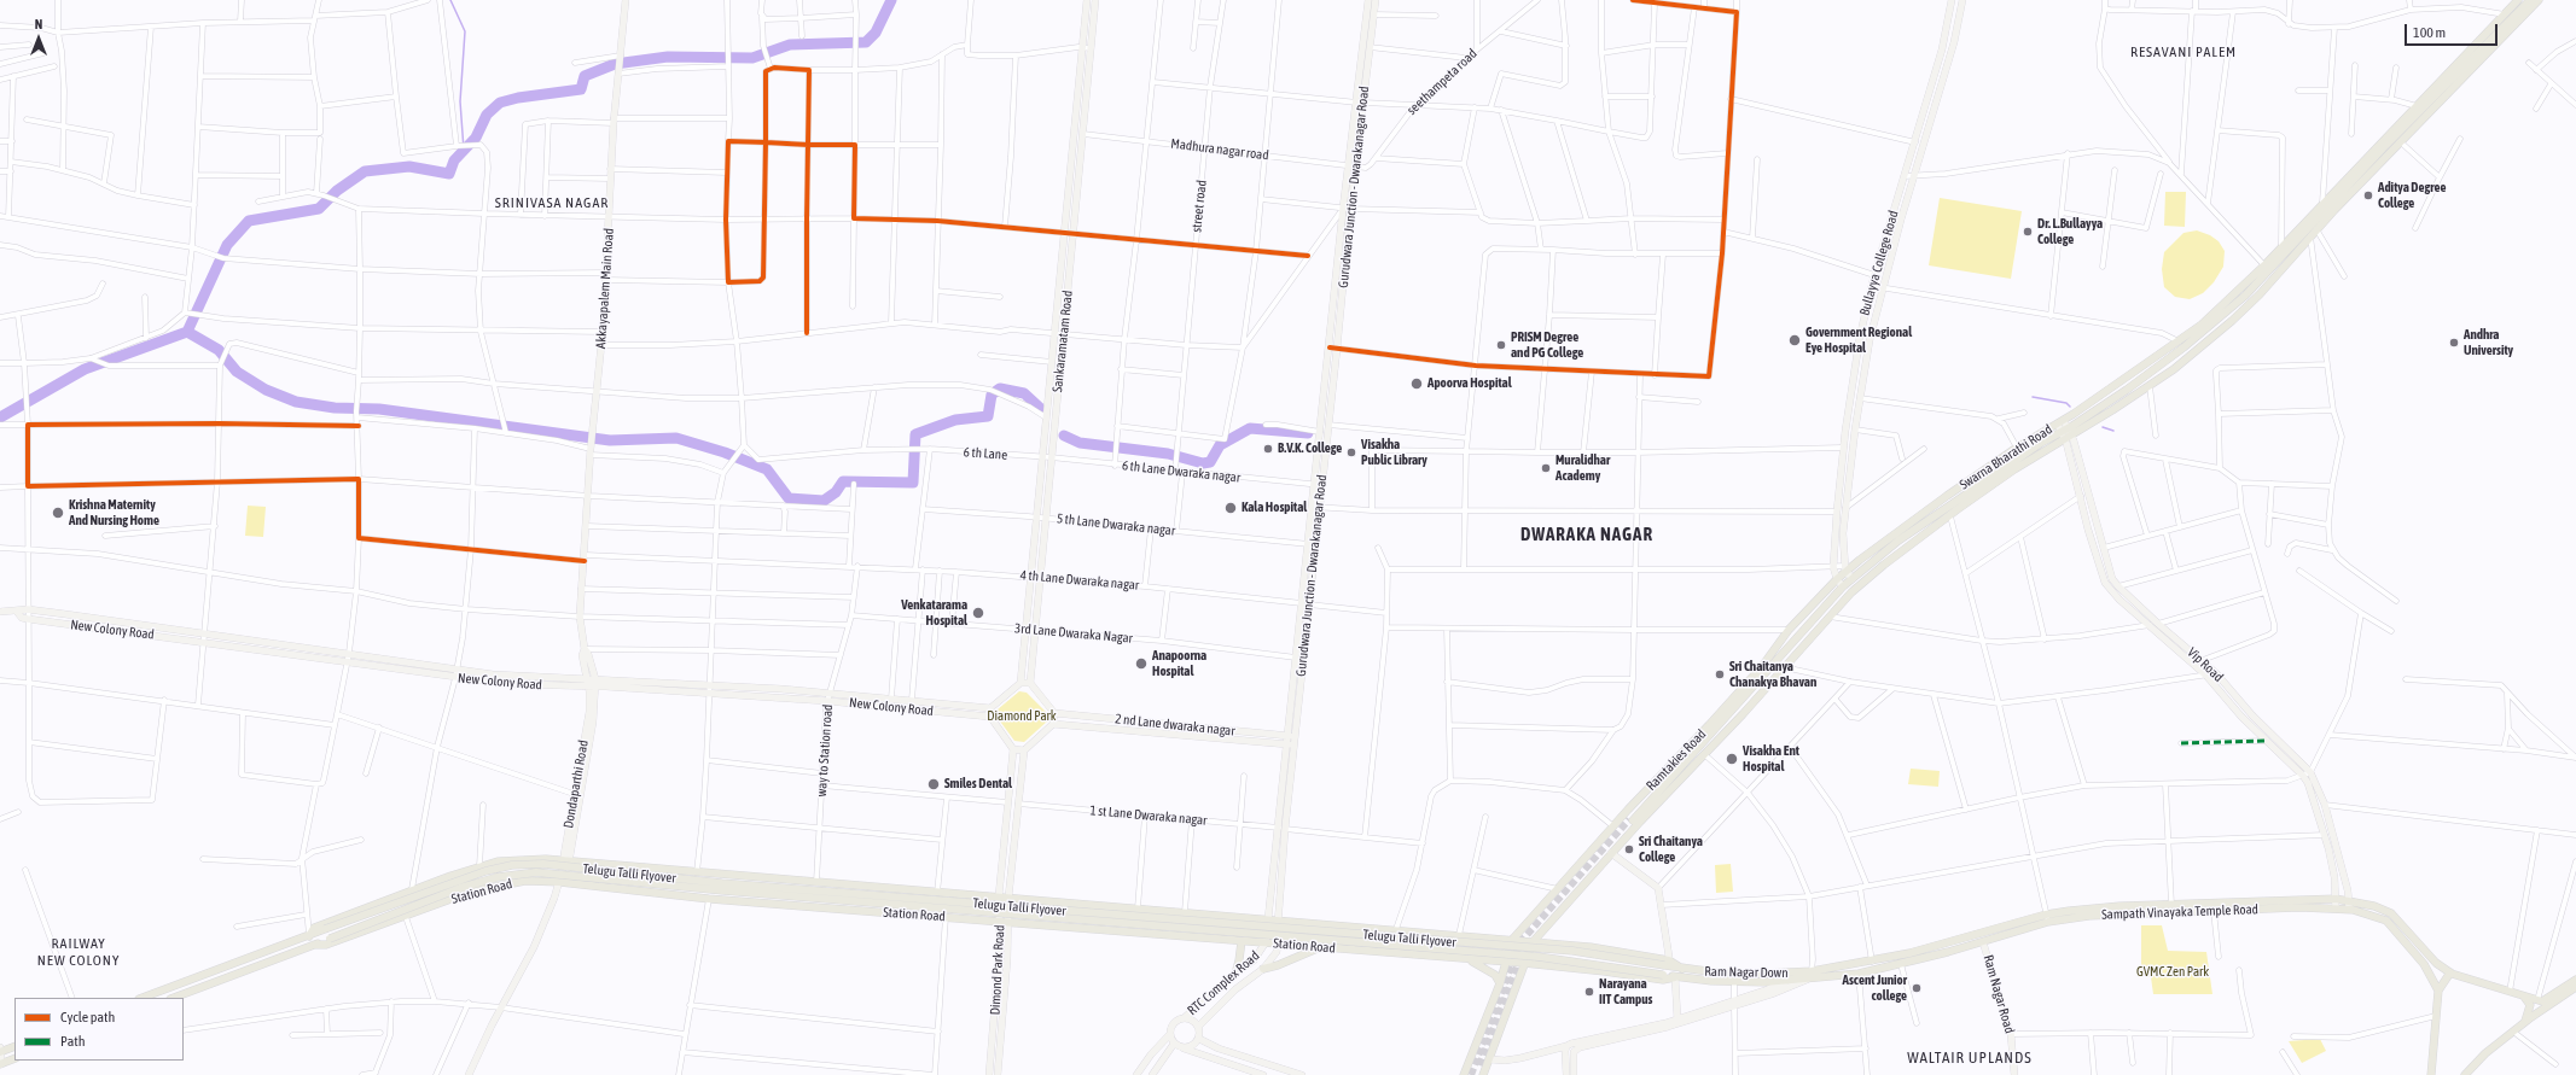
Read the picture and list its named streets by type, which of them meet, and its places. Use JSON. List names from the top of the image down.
{
  "streets": {
    "main road": [
      "Gurudwara Junction - Dwarakanagar Road",
      "Bullayya College Road",
      "Akkayapalem Main Road",
      "Sankaramatam Road",
      "Swarna Bharathi Road",
      "New Colony Road",
      "Vip Road",
      "2 nd Lane dwaraka nagar",
      "Ramtakies Road",
      "Dondaparthi Road",
      "Telugu Talli Flyover",
      "Station Road",
      "Sampath Vinayaka Temple Road",
      "Dimond Park Road",
      "Ram Nagar Down",
      "RTC Complex Road",
      "Ram Nagar Road"
    ],
    "street": [
      "seethampeta road",
      "Madhura nagar road",
      "street road",
      "6 th Lane",
      "6 th Lane Dwaraka nagar",
      "5 th Lane Dwaraka nagar",
      "4 th Lane Dwaraka nagar",
      "3rd Lane Dwaraka Nagar",
      "way to Station road",
      "1 st Lane Dwaraka nagar"
    ]
  },
  "crossings": [
    ["seethampeta road", "Madhura nagar road"],
    ["seethampeta road", "Gurudwara Junction - Dwarakanagar Road"],
    ["Madhura nagar road", "Gurudwara Junction - Dwarakanagar Road"],
    ["Madhura nagar road", "street road"],
    ["Madhura nagar road", "Sankaramatam Road"],
    ["Gurudwara Junction - Dwarakanagar Road", "6 th Lane Dwaraka nagar"],
    ["Gurudwara Junction - Dwarakanagar Road", "5 th Lane Dwaraka nagar"],
    ["Gurudwara Junction - Dwarakanagar Road", "4 th Lane Dwaraka nagar"],
    ["Gurudwara Junction - Dwarakanagar Road", "3rd Lane Dwaraka Nagar"],
    ["Gurudwara Junction - Dwarakanagar Road", "2 nd Lane dwaraka nagar"],
    ["Gurudwara Junction - Dwarakanagar Road", "1 st Lane Dwaraka nagar"],
    ["Gurudwara Junction - Dwarakanagar Road", "Station Road"],
    ["Gurudwara Junction - Dwarakanagar Road", "RTC Complex Road"],
    ["street road", "6 th Lane Dwaraka nagar"],
    ["Bullayya College Road", "Swarna Bharathi Road"],
    ["Bullayya College Road", "Ramtakies Road"],
    ["Akkayapalem Main Road", "4 th Lane Dwaraka nagar"],
    ["Akkayapalem Main Road", "Dondaparthi Road"],
    ["Sankaramatam Road", "6 th Lane"],
    ["Sankaramatam Road", "6 th Lane Dwaraka nagar"],
    ["Sankaramatam Road", "5 th Lane Dwaraka nagar"],
    ["Sankaramatam Road", "4 th Lane Dwaraka nagar"],
    ["Sankaramatam Road", "New Colony Road"],
    ["Sankaramatam Road", "3rd Lane Dwaraka Nagar"],
    ["Sankaramatam Road", "2 nd Lane dwaraka nagar"],
    ["Sankaramatam Road", "Dimond Park Road"],
    ["6 th Lane", "6 th Lane Dwaraka nagar"],
    ["Swarna Bharathi Road", "Vip Road"],
    ["Swarna Bharathi Road", "Ramtakies Road"],
    ["4 th Lane Dwaraka nagar", "way to Station road"],
    ["New Colony Road", "2 nd Lane dwaraka nagar"],
    ["New Colony Road", "way to Station road"],
    ["New Colony Road", "Dondaparthi Road"],
    ["New Colony Road", "Dimond Park Road"],
    ["3rd Lane Dwaraka Nagar", "way to Station road"],
    ["Vip Road", "Sampath Vinayaka Temple Road"],
    ["2 nd Lane dwaraka nagar", "Dimond Park Road"],
    ["Dondaparthi Road", "Station Road"],
    ["1 st Lane Dwaraka nagar", "Dimond Park Road"],
    ["Telugu Talli Flyover", "Station Road"],
    ["Telugu Talli Flyover", "Ram Nagar Down"],
    ["Station Road", "Dimond Park Road"],
    ["Station Road", "RTC Complex Road"],
    ["Sampath Vinayaka Temple Road", "Ram Nagar Down"],
    ["Sampath Vinayaka Temple Road", "Ram Nagar Road"]
  ],
  "districts": [
    "RESAVANI PALEM",
    "SRINIVASA NAGAR",
    "DWARAKA NAGAR",
    "RAILWAY NEW COLONY",
    "WALTAIR UPLANDS"
  ],
  "parks": ["Diamond Park", "GVMC Zen Park"],
  "places": [
    "Aditya Degree College",
    "Dr. L.Bullayya College",
    "Government Regional Eye Hospital",
    "Andhra University",
    "PRISM Degree and PG College",
    "Apoorva Hospital",
    "B.V.K. College",
    "Visakha Public Library",
    "Muralidhar Academy",
    "Kala Hospital",
    "Krishna Maternity And Nursing Home",
    "Venkatarama Hospital",
    "Anapoorna Hospital",
    "Sri Chaitanya Chanakya Bhavan",
    "Visakha Ent Hospital",
    "Smiles Dental",
    "Sri Chaitanya College",
    "Ascent Junior college",
    "Narayana IIT Campus"
  ],
  "legend": ["Cycle path", "Path"],
  "scale_bar": "100 m",
  "north": "top"
}
